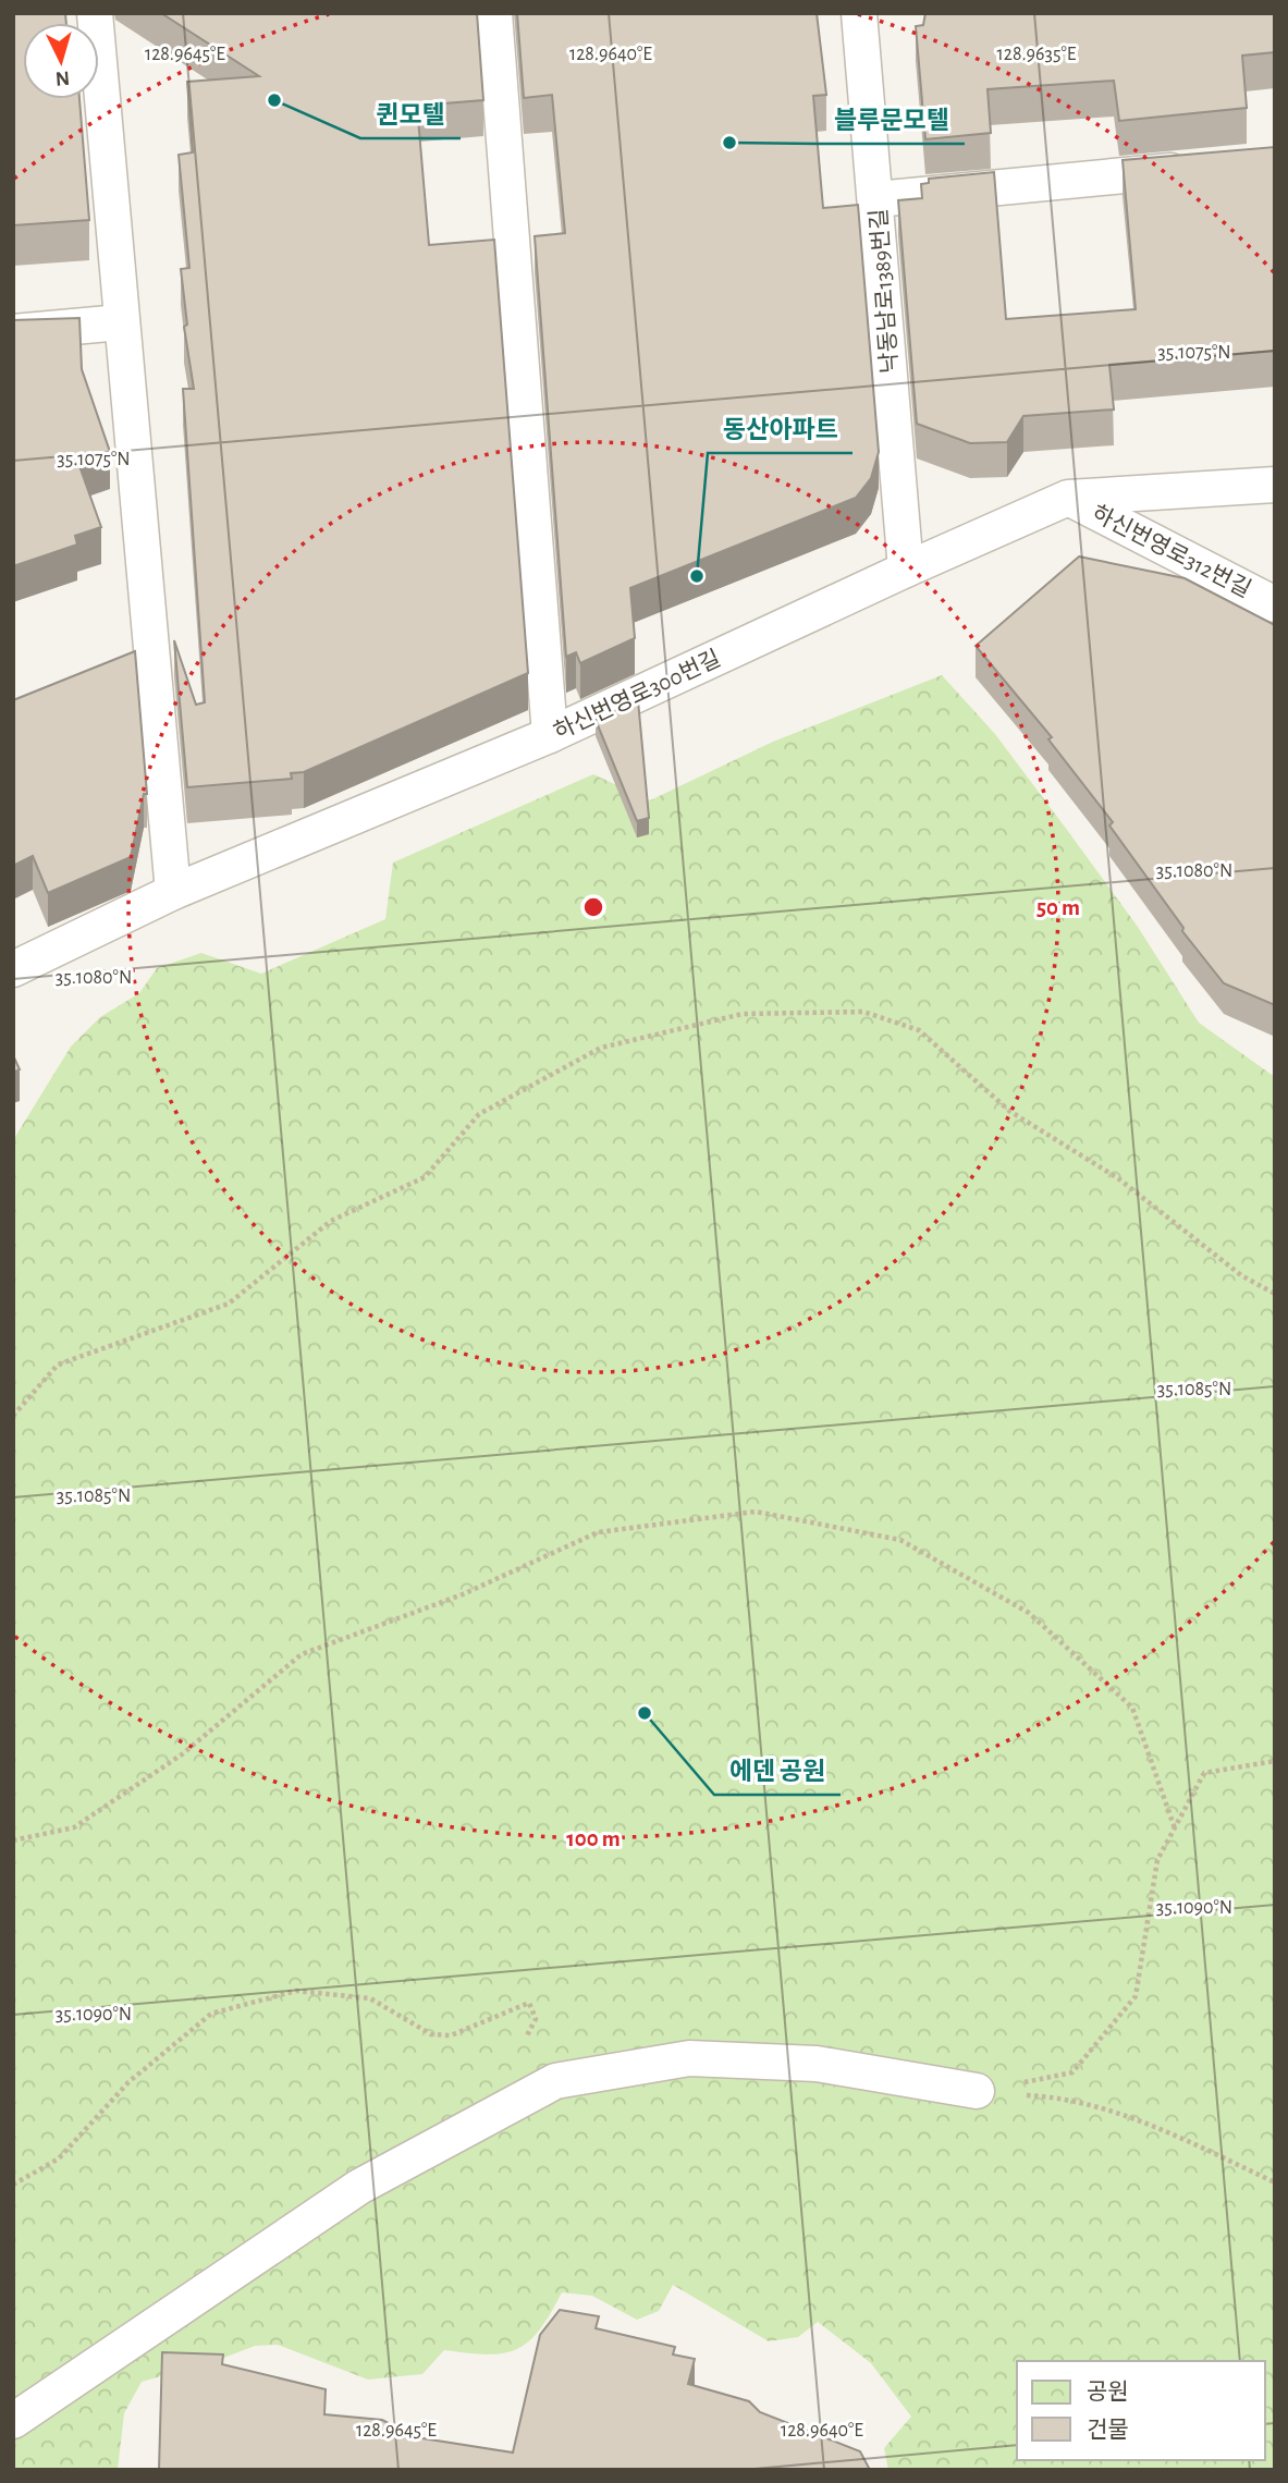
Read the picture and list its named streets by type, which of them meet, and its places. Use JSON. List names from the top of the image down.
{
  "streets": {
    "lane": ["낙동남로1389번길", "하신번영로312번길", "하신번영로300번길"]
  },
  "crossings": [
    ["낙동남로1389번길", "하신번영로300번길"],
    ["하신번영로312번길", "하신번영로300번길"]
  ],
  "places": [
    "퀸모텔",
    "블루문모텔",
    "동산아파트",
    "에덴 공원"
  ],
  "legend": ["공원", "건물"],
  "north": "bottom",
  "coordinates": [
    "128.9645°E",
    "128.9640°E",
    "128.9635°E",
    "35.1075°N",
    "35.1080°N",
    "35.1085°N",
    "35.1090°N"
  ],
  "rings": ["50 m", "100 m"]
}
